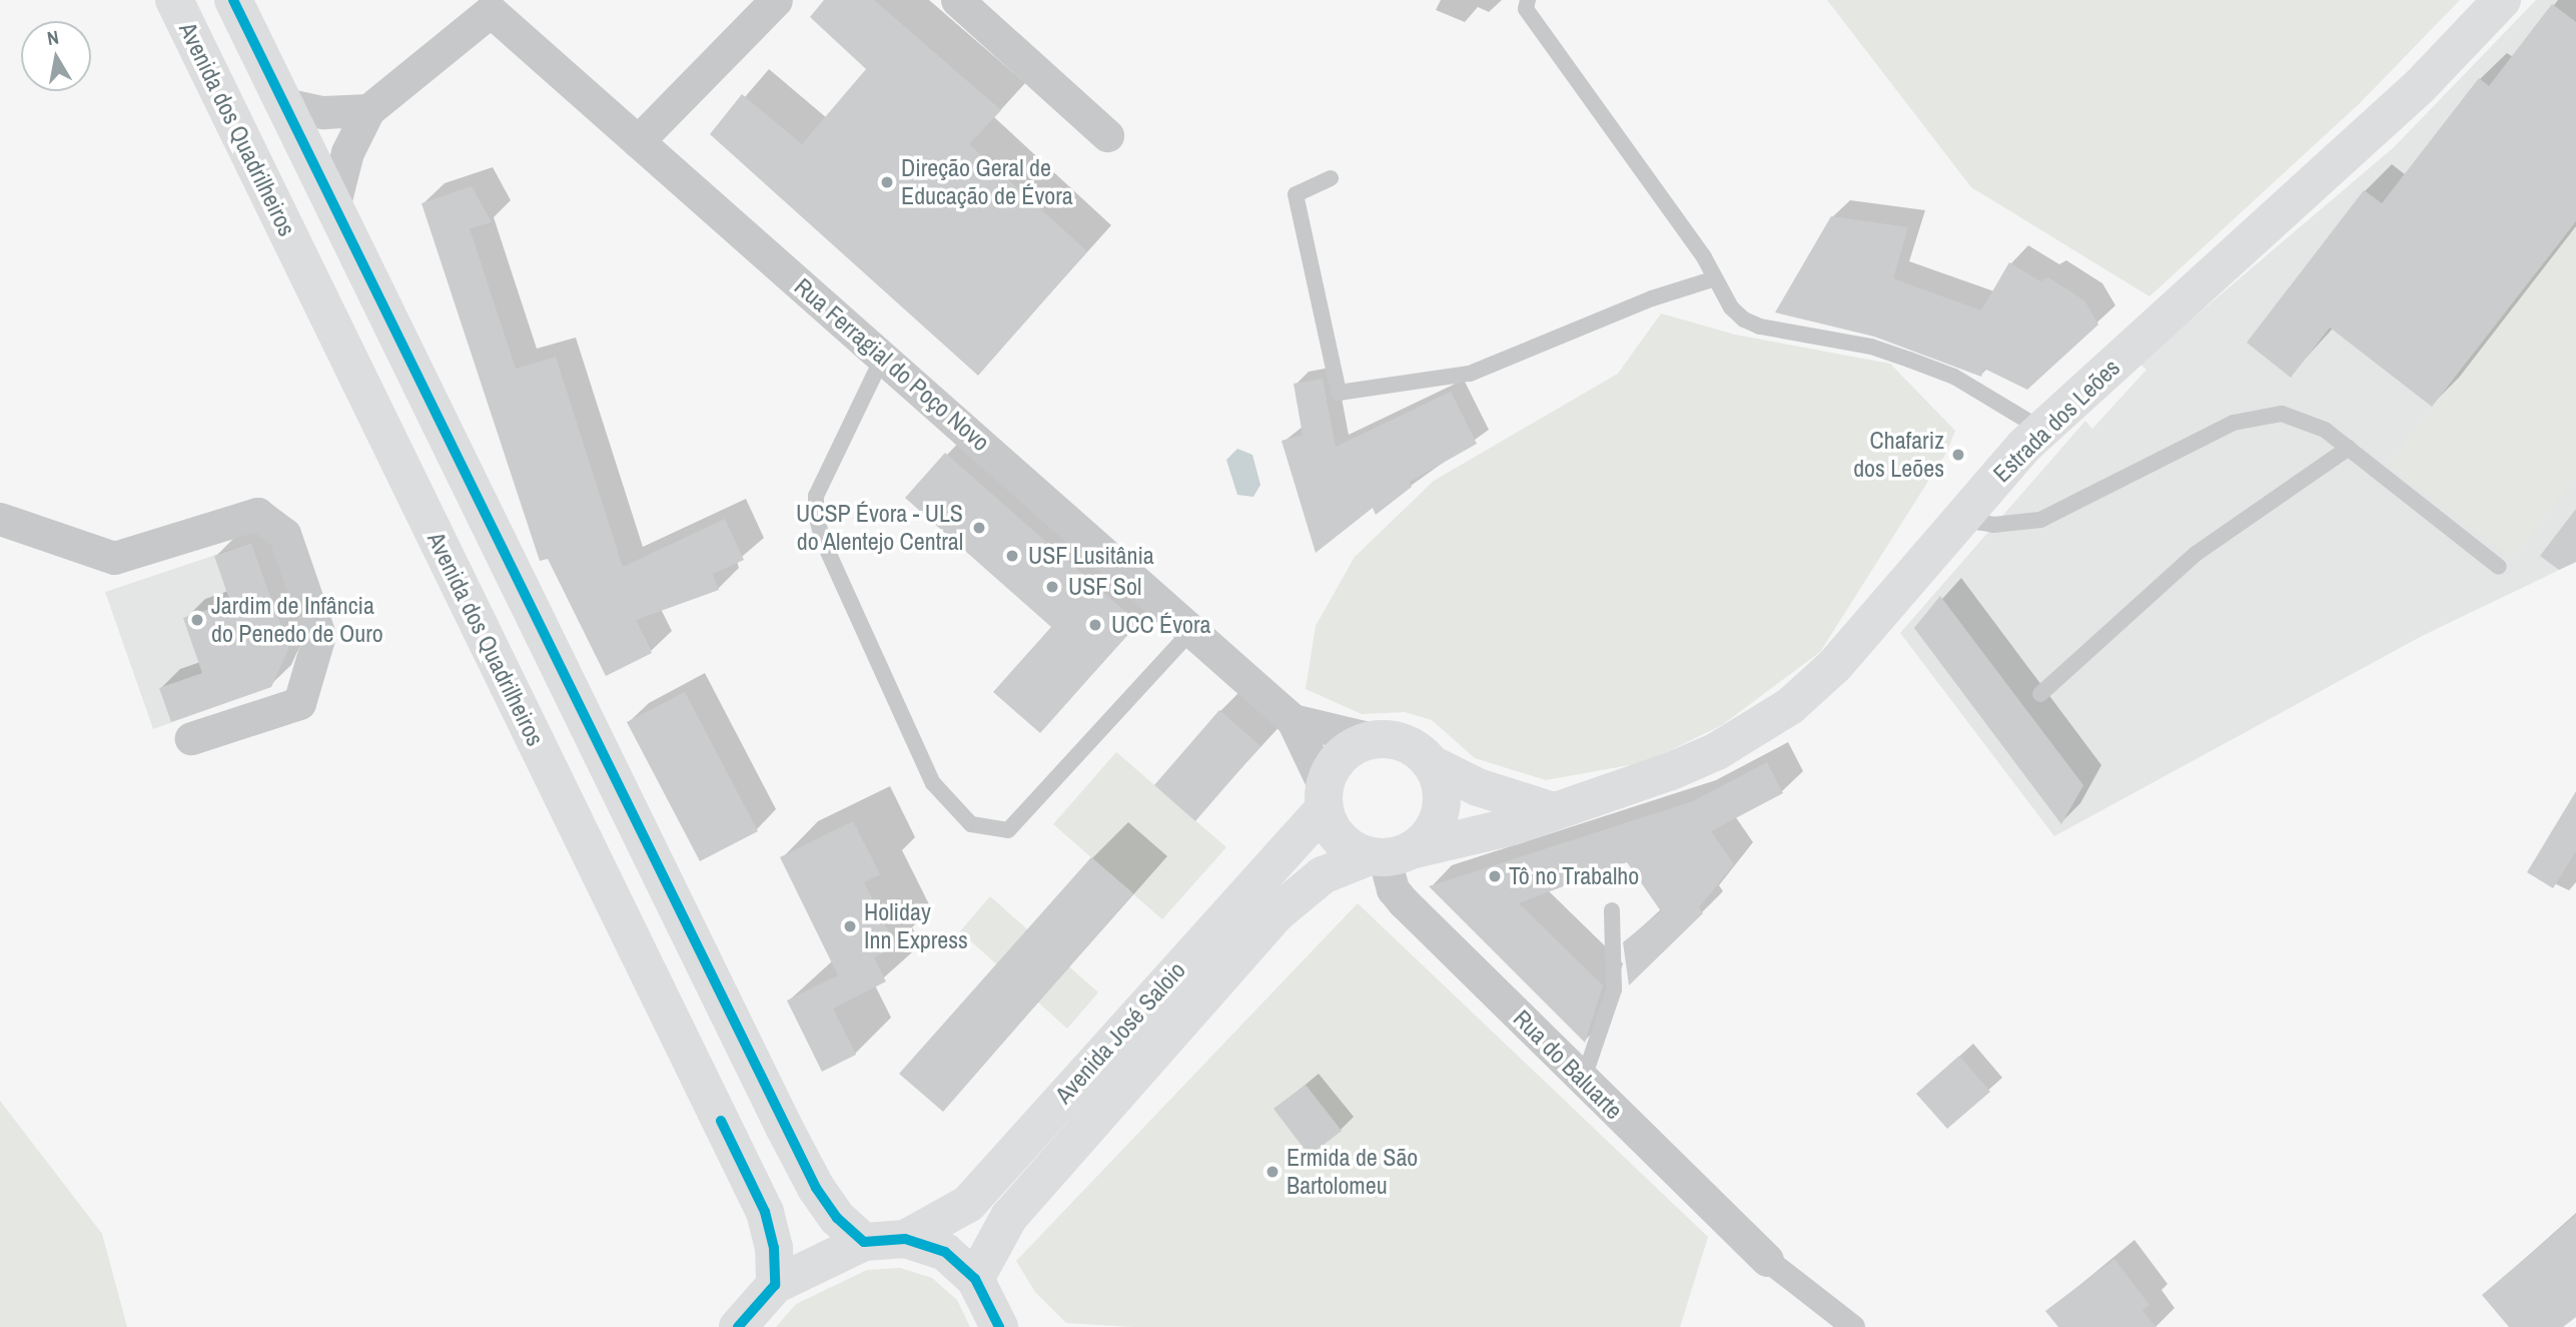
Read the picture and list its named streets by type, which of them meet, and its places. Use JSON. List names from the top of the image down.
{
  "streets": {
    "main road": ["Avenida dos Quadrilheiros", "Estrada dos Leões", "Avenida José Saloio"],
    "street": ["Rua Ferragial do Poço Novo", "Rua do Baluarte"]
  },
  "crossings": [
    ["Estrada dos Leões", "Avenida José Saloio"],
    ["Avenida José Saloio", "Rua do Baluarte"]
  ],
  "places": [
    "Direção Geral de Educação de Évora",
    "Chafariz dos Leões",
    "UCSP Évora - ULS do Alentejo Central",
    "USF Lusitânia",
    "USF Sol",
    "Jardim de Infância do Penedo de Ouro",
    "UCC Évora",
    "Tô no Trabalho",
    "Holiday Inn Express",
    "Ermida de São Bartolomeu"
  ],
  "north": "top"
}
